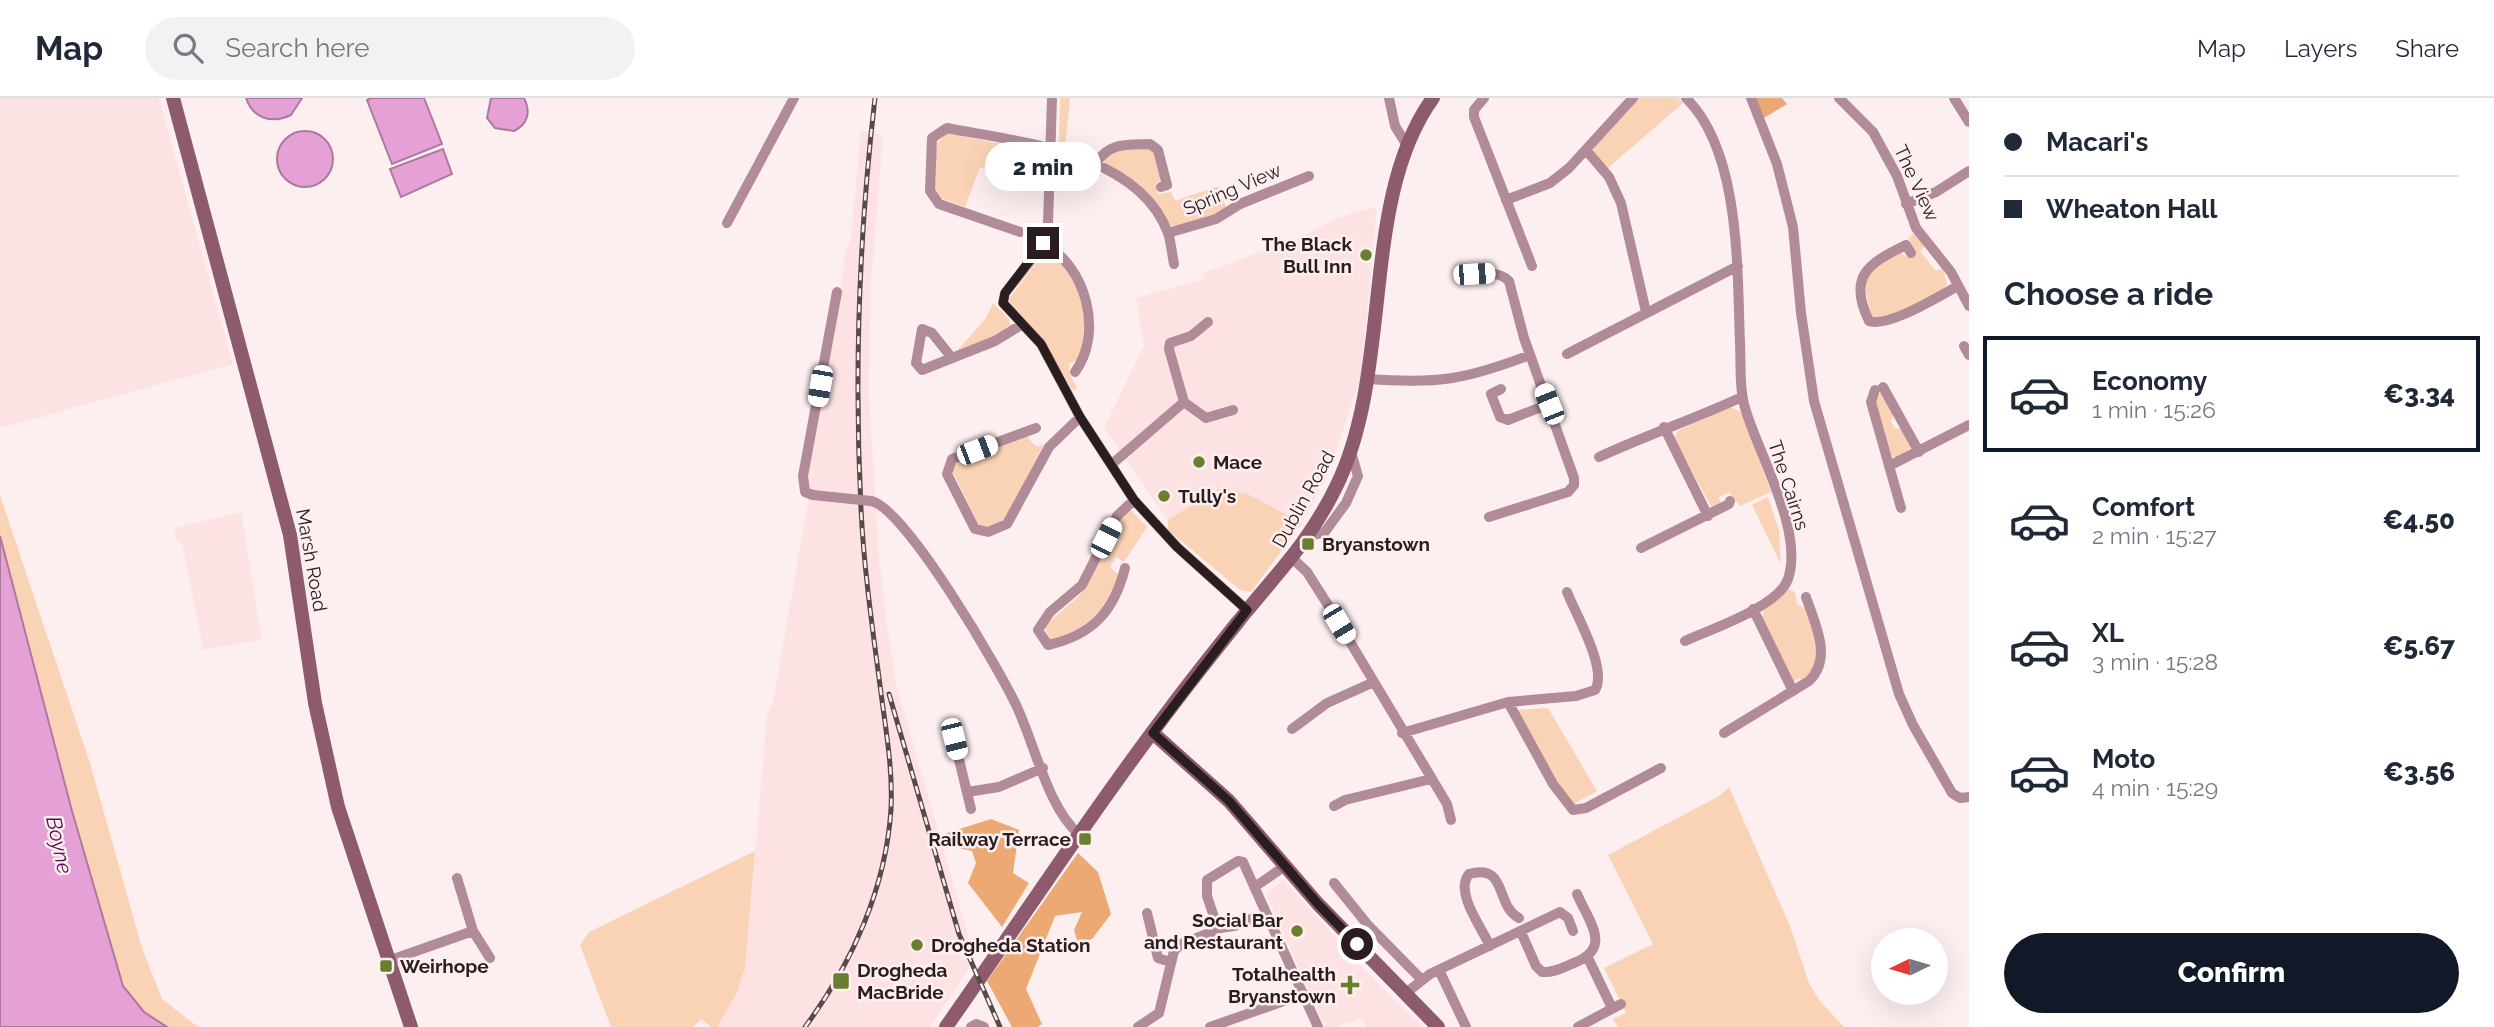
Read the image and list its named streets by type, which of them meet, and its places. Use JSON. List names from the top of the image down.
{
  "streets": {
    "main road": ["Dublin Road", "Marsh Road"],
    "street": ["The View", "Spring View", "The Cairns"]
  },
  "water": ["Boyne"],
  "places": {
    "other": [
      "The Black Bull Inn",
      "Mace",
      "Tully's",
      "Social Bar and Restaurant",
      "Drogheda Station"
    ],
    "transit": [
      "Bryanstown",
      "Railway Terrace",
      "Weirhope",
      "Drogheda MacBride"
    ],
    "health": ["Totalhealth Bryanstown"]
  },
  "north": "left",
  "page": {
    "header": "Map",
    "search": "Search here",
    "nav": ["Map", "Layers", "Share"],
    "banner": ["Macari's", "Wheaton Hall"],
    "bubble": "2 min",
    "heading": "Choose a ride",
    "list": [
      {
        "name": "Economy",
        "note": "1 min · 15:26",
        "value": "€3.34"
      },
      {
        "name": "Comfort",
        "note": "2 min · 15:27",
        "value": "€4.50"
      },
      {
        "name": "XL",
        "note": "3 min · 15:28",
        "value": "€5.67"
      },
      {
        "name": "Moto",
        "note": "4 min · 15:29",
        "value": "€3.56"
      }
    ],
    "buttons": "Confirm"
  }
}
